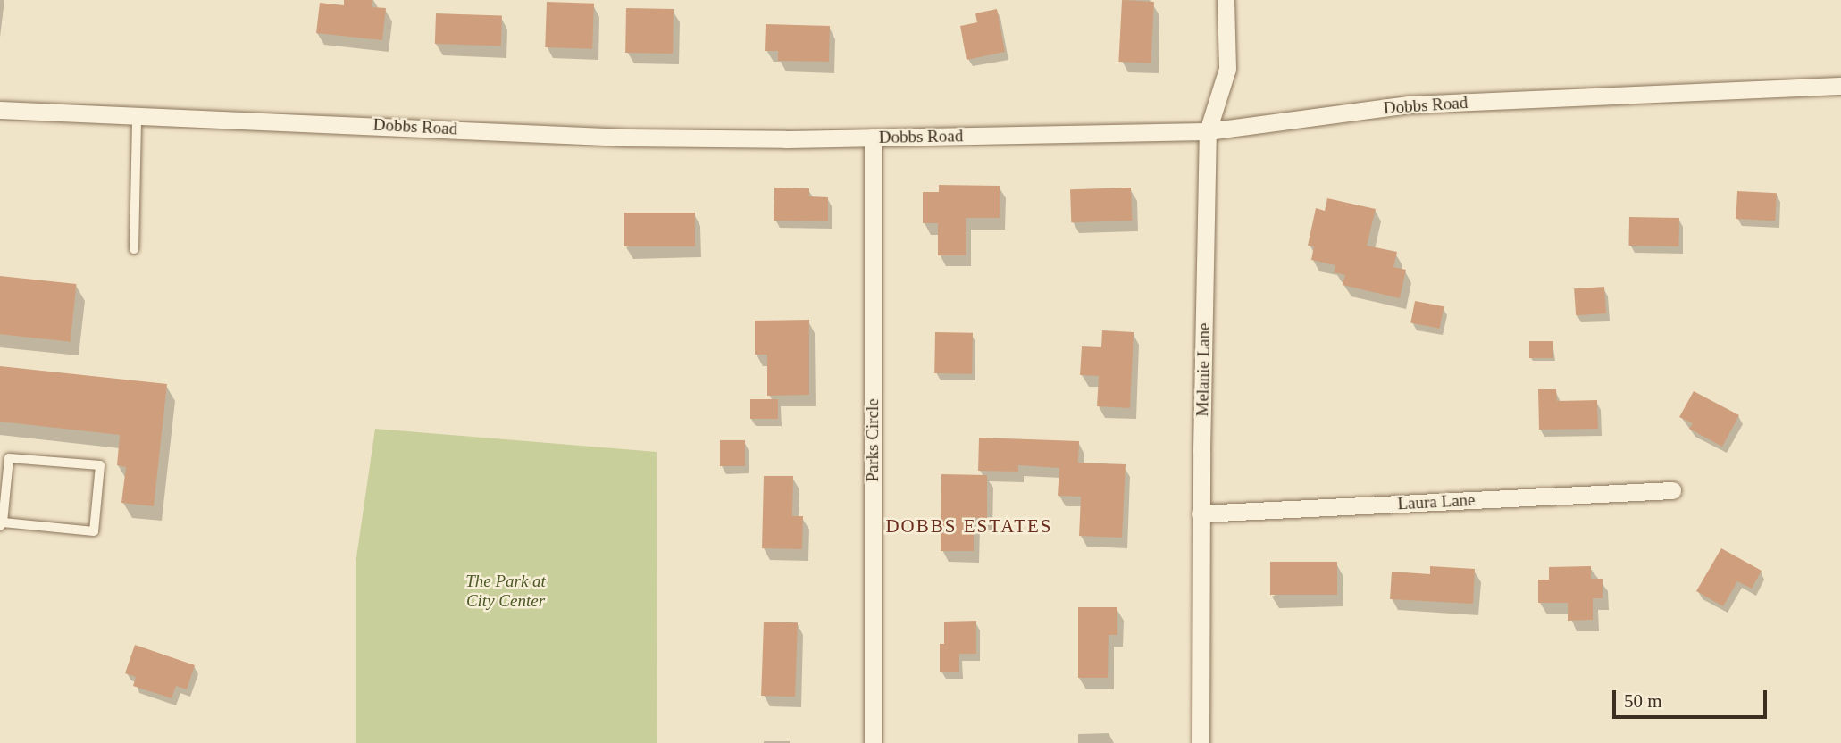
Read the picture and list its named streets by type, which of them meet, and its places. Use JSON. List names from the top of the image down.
{
  "streets": {
    "street": [
      "Dobbs Road",
      "Melanie Lane",
      "Parks Circle",
      "Laura Lane"
    ]
  },
  "crossings": [
    ["Dobbs Road", "Melanie Lane"],
    ["Dobbs Road", "Parks Circle"],
    ["Melanie Lane", "Laura Lane"]
  ],
  "districts": ["DOBBS ESTATES"],
  "parks": ["The Park at City Center"],
  "scale_bar": "50 m"
}
